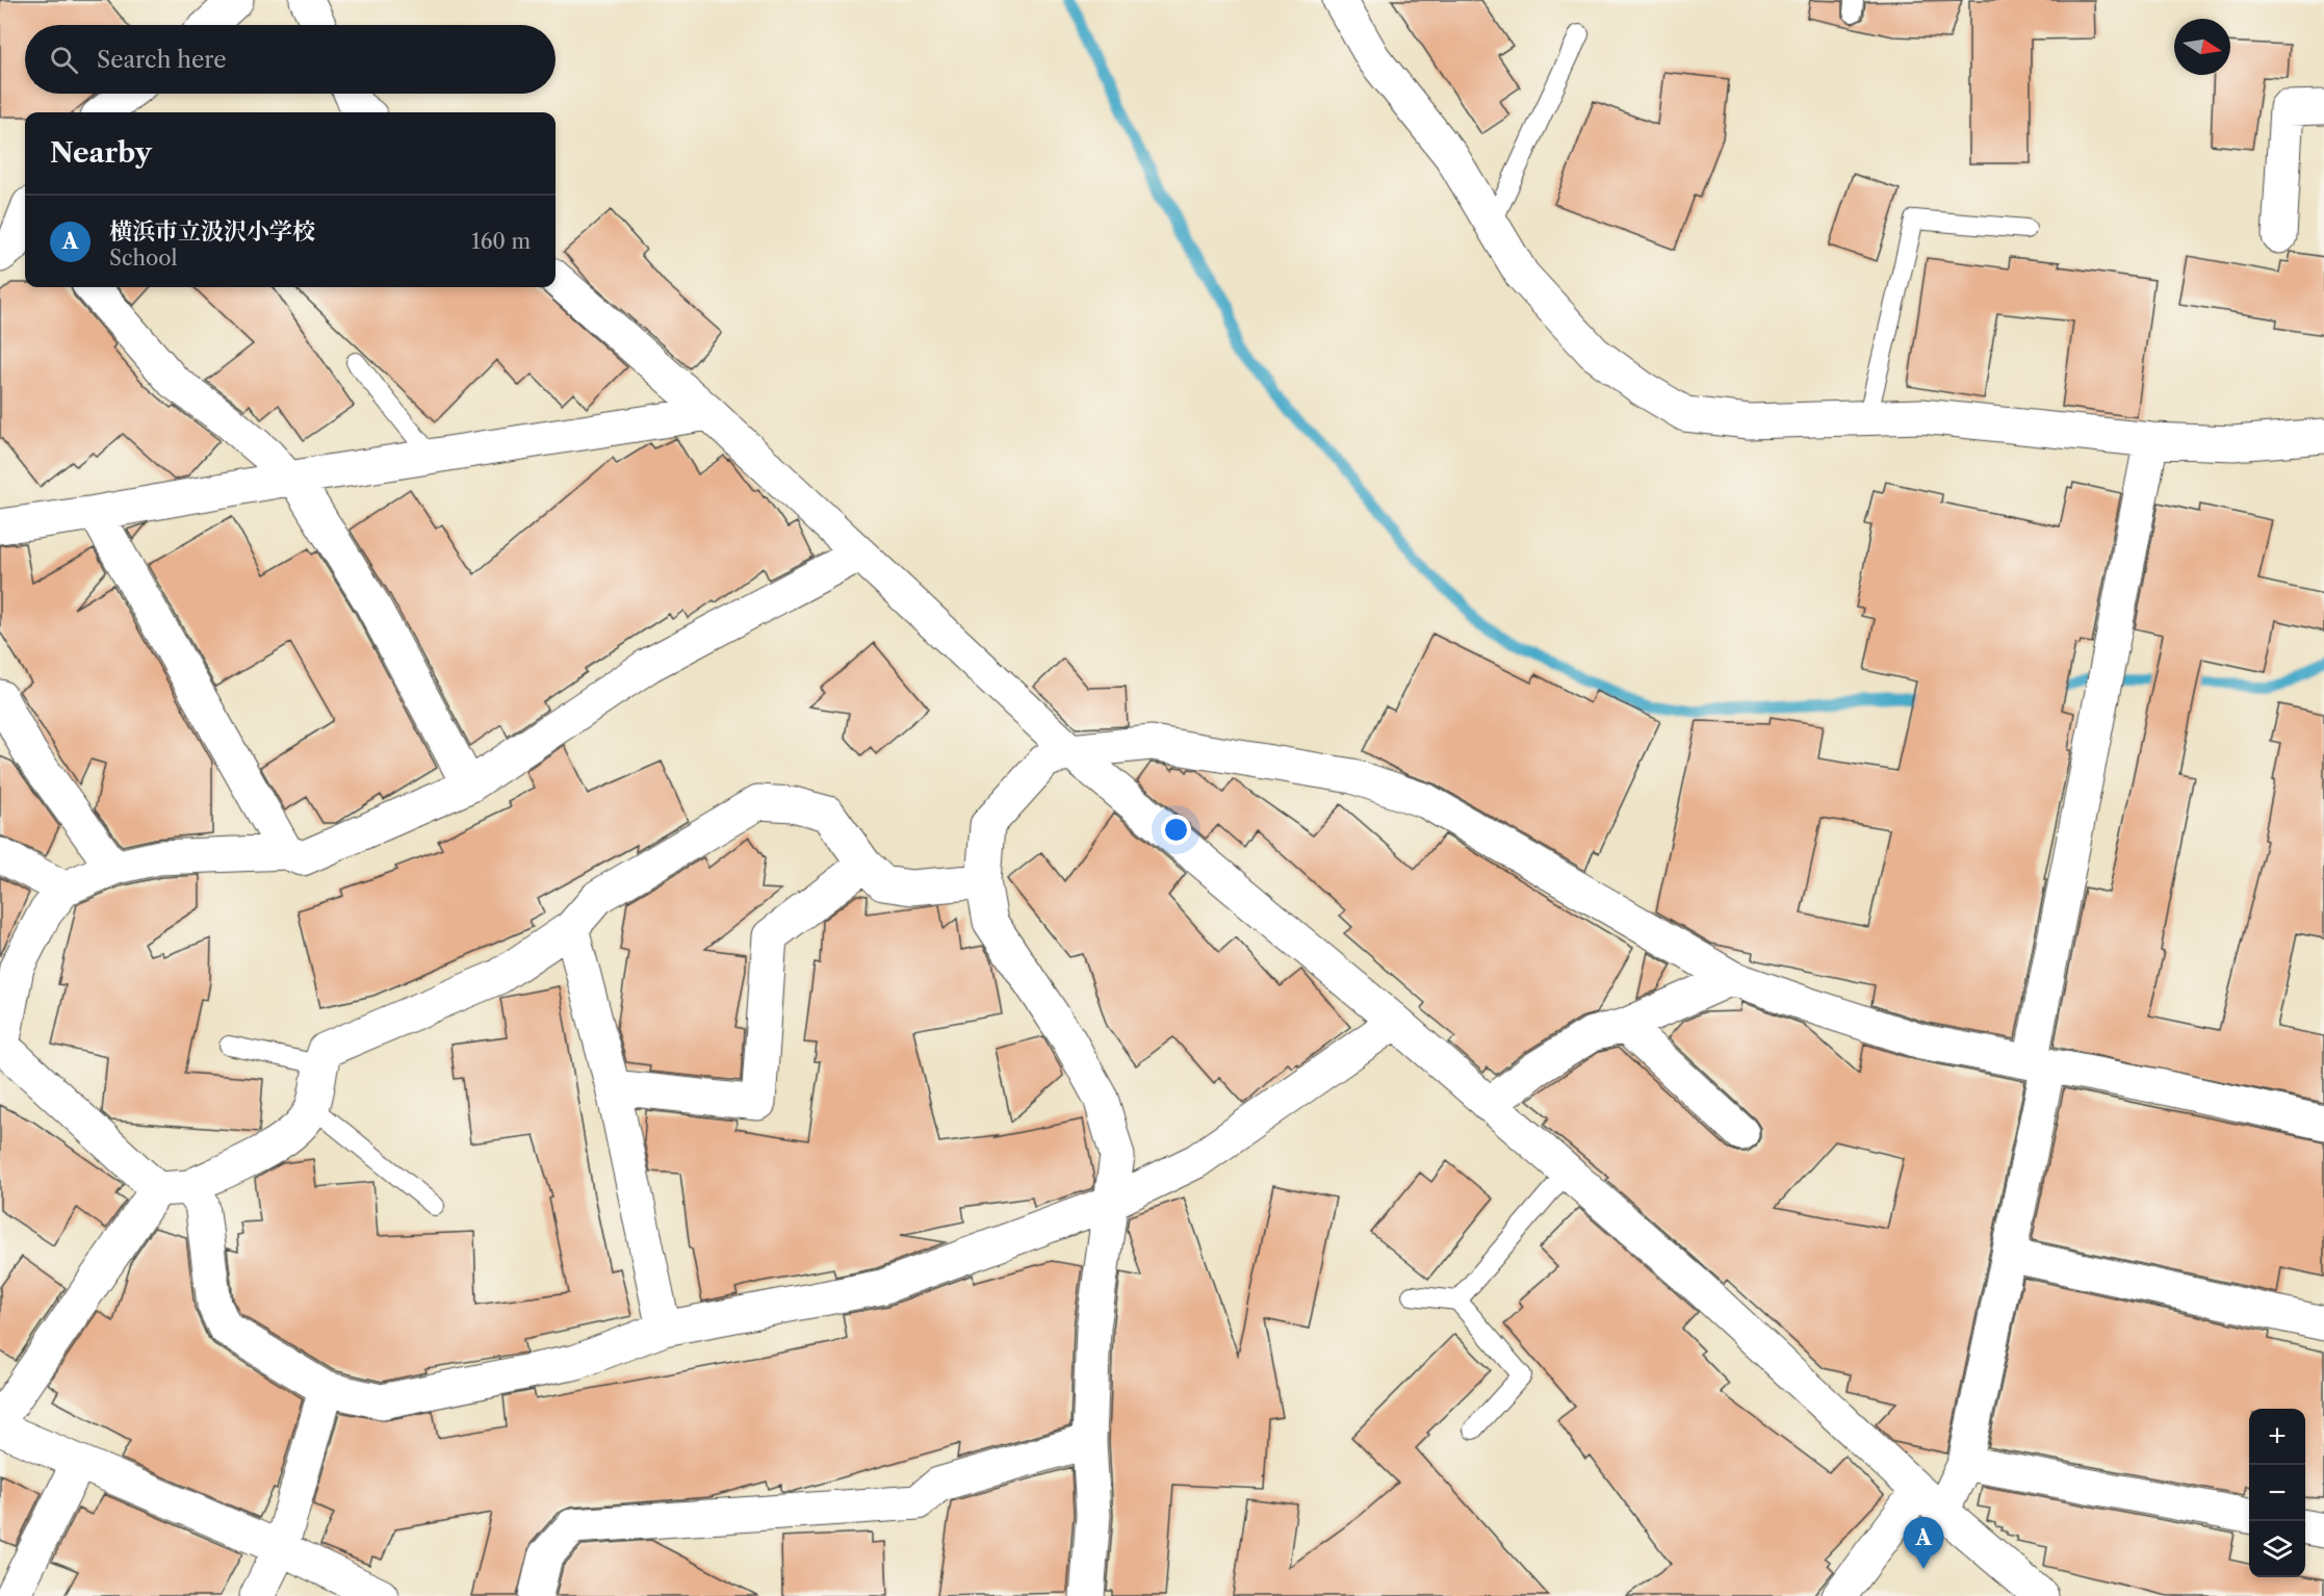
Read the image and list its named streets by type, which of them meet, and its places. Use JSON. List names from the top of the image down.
{
  "north": "right",
  "page": {
    "search": "Search here",
    "heading": "Nearby",
    "list": [
      {
        "mark": "A",
        "name": "横浜市立汲沢小学校",
        "note": "School",
        "value": "160 m"
      }
    ],
    "map_buttons": ["+", "−"],
    "pins": "A"
  }
}
